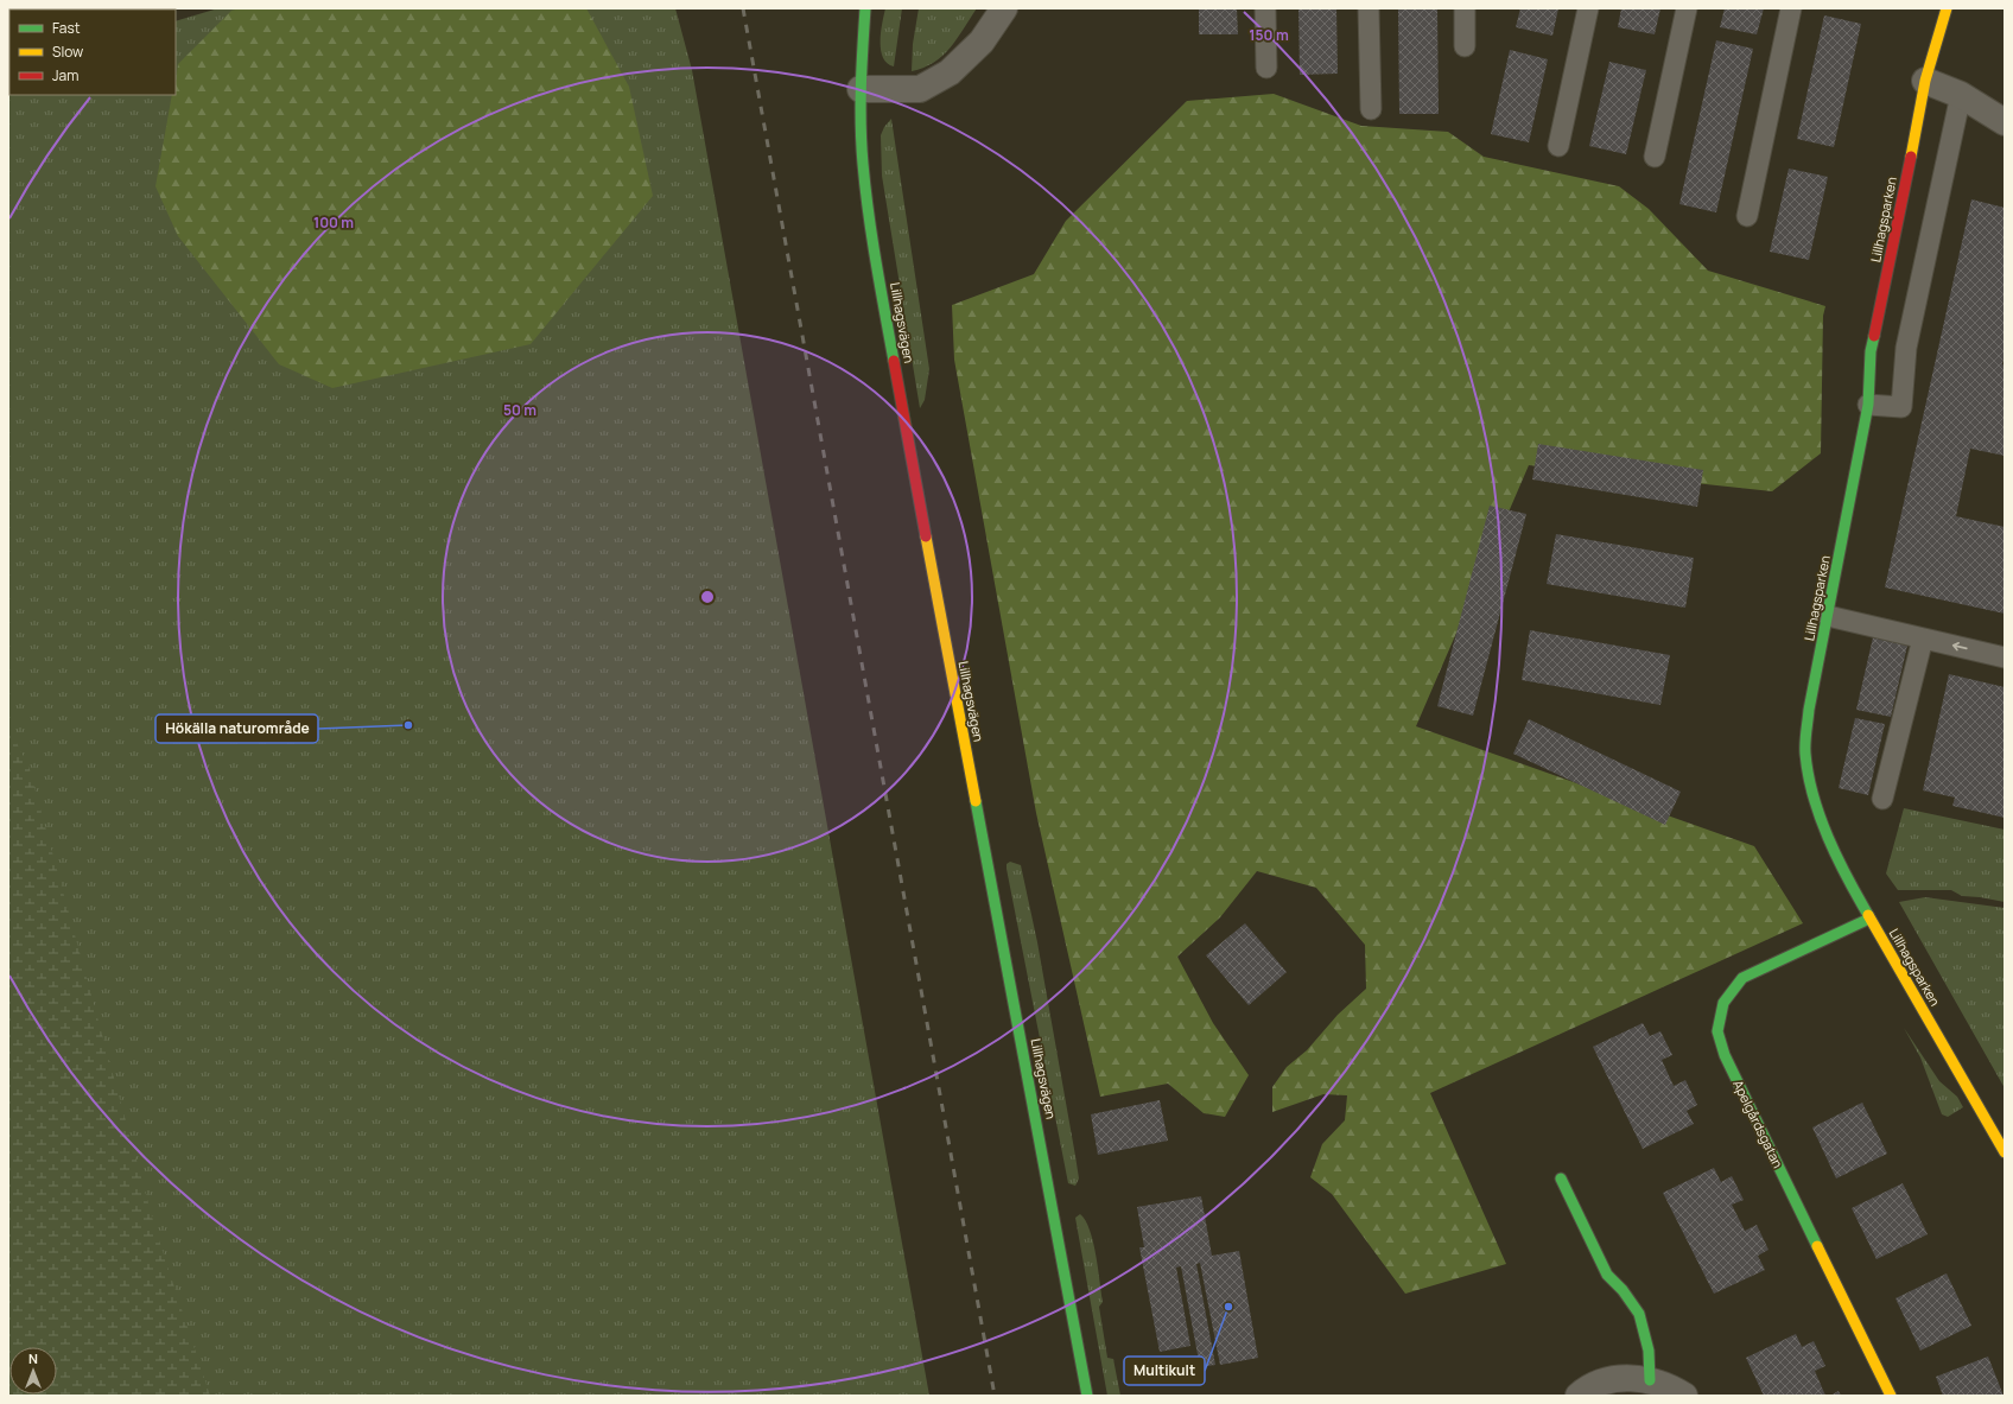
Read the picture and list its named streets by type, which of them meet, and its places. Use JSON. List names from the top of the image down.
{
  "streets": {
    "street": ["Lillhagsparken", "Lillhagsvägen", "Apelgårdsgatan"]
  },
  "crossings": [
    ["Lillhagsparken", "Apelgårdsgatan"]
  ],
  "places": ["Hökälla naturområde", "Multikult"],
  "legend": ["Fast", "Slow", "Jam"],
  "north": "top",
  "rings": ["150 m", "100 m", "50 m"]
}
